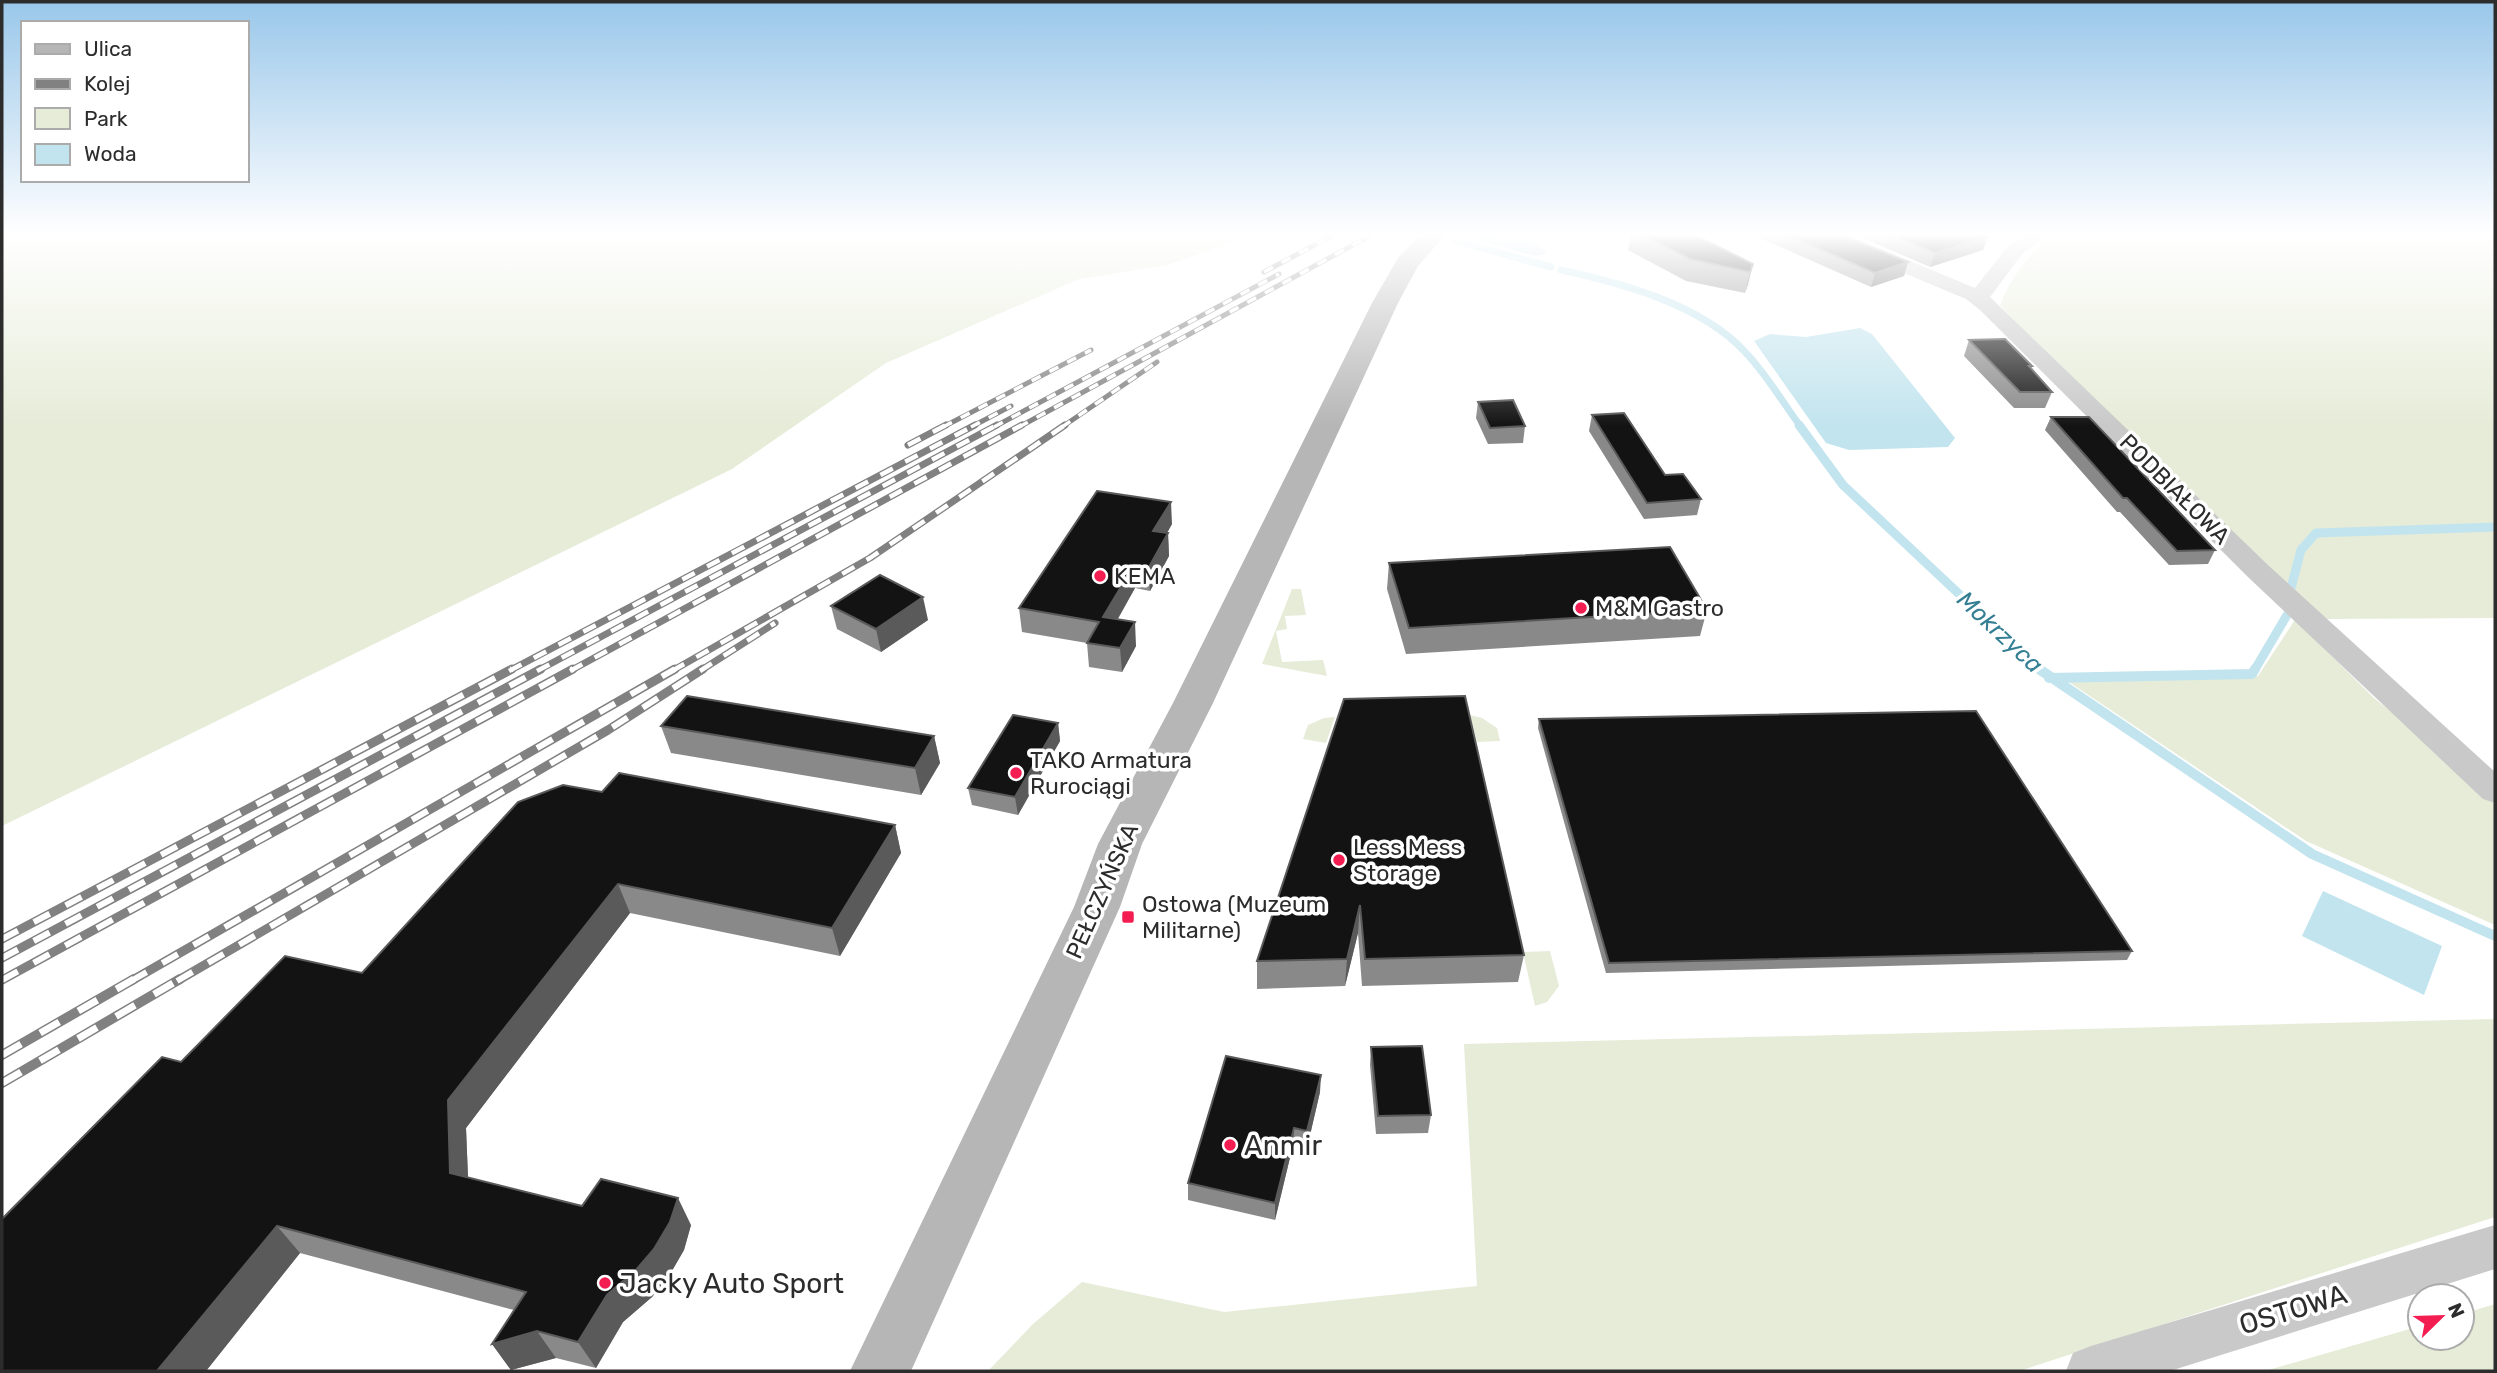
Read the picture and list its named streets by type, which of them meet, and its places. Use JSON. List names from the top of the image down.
{
  "streets": {
    "main road": ["PEŁCZYŃSKA"],
    "street": ["PODBIAŁOWA", "OSTOWA"]
  },
  "water": ["Mokrzyca"],
  "places": {
    "other": [
      "KEMA",
      "M&M Gastro",
      "TAKO Armatura Rurociągi",
      "Less Mess Storage",
      "Anmir",
      "Jacky Auto Sport"
    ],
    "transit": ["Ostowa (Muzeum Militarne)"]
  },
  "legend": [
    "Ulica",
    "Kolej",
    "Park",
    "Woda"
  ],
  "north": "top right"
}
